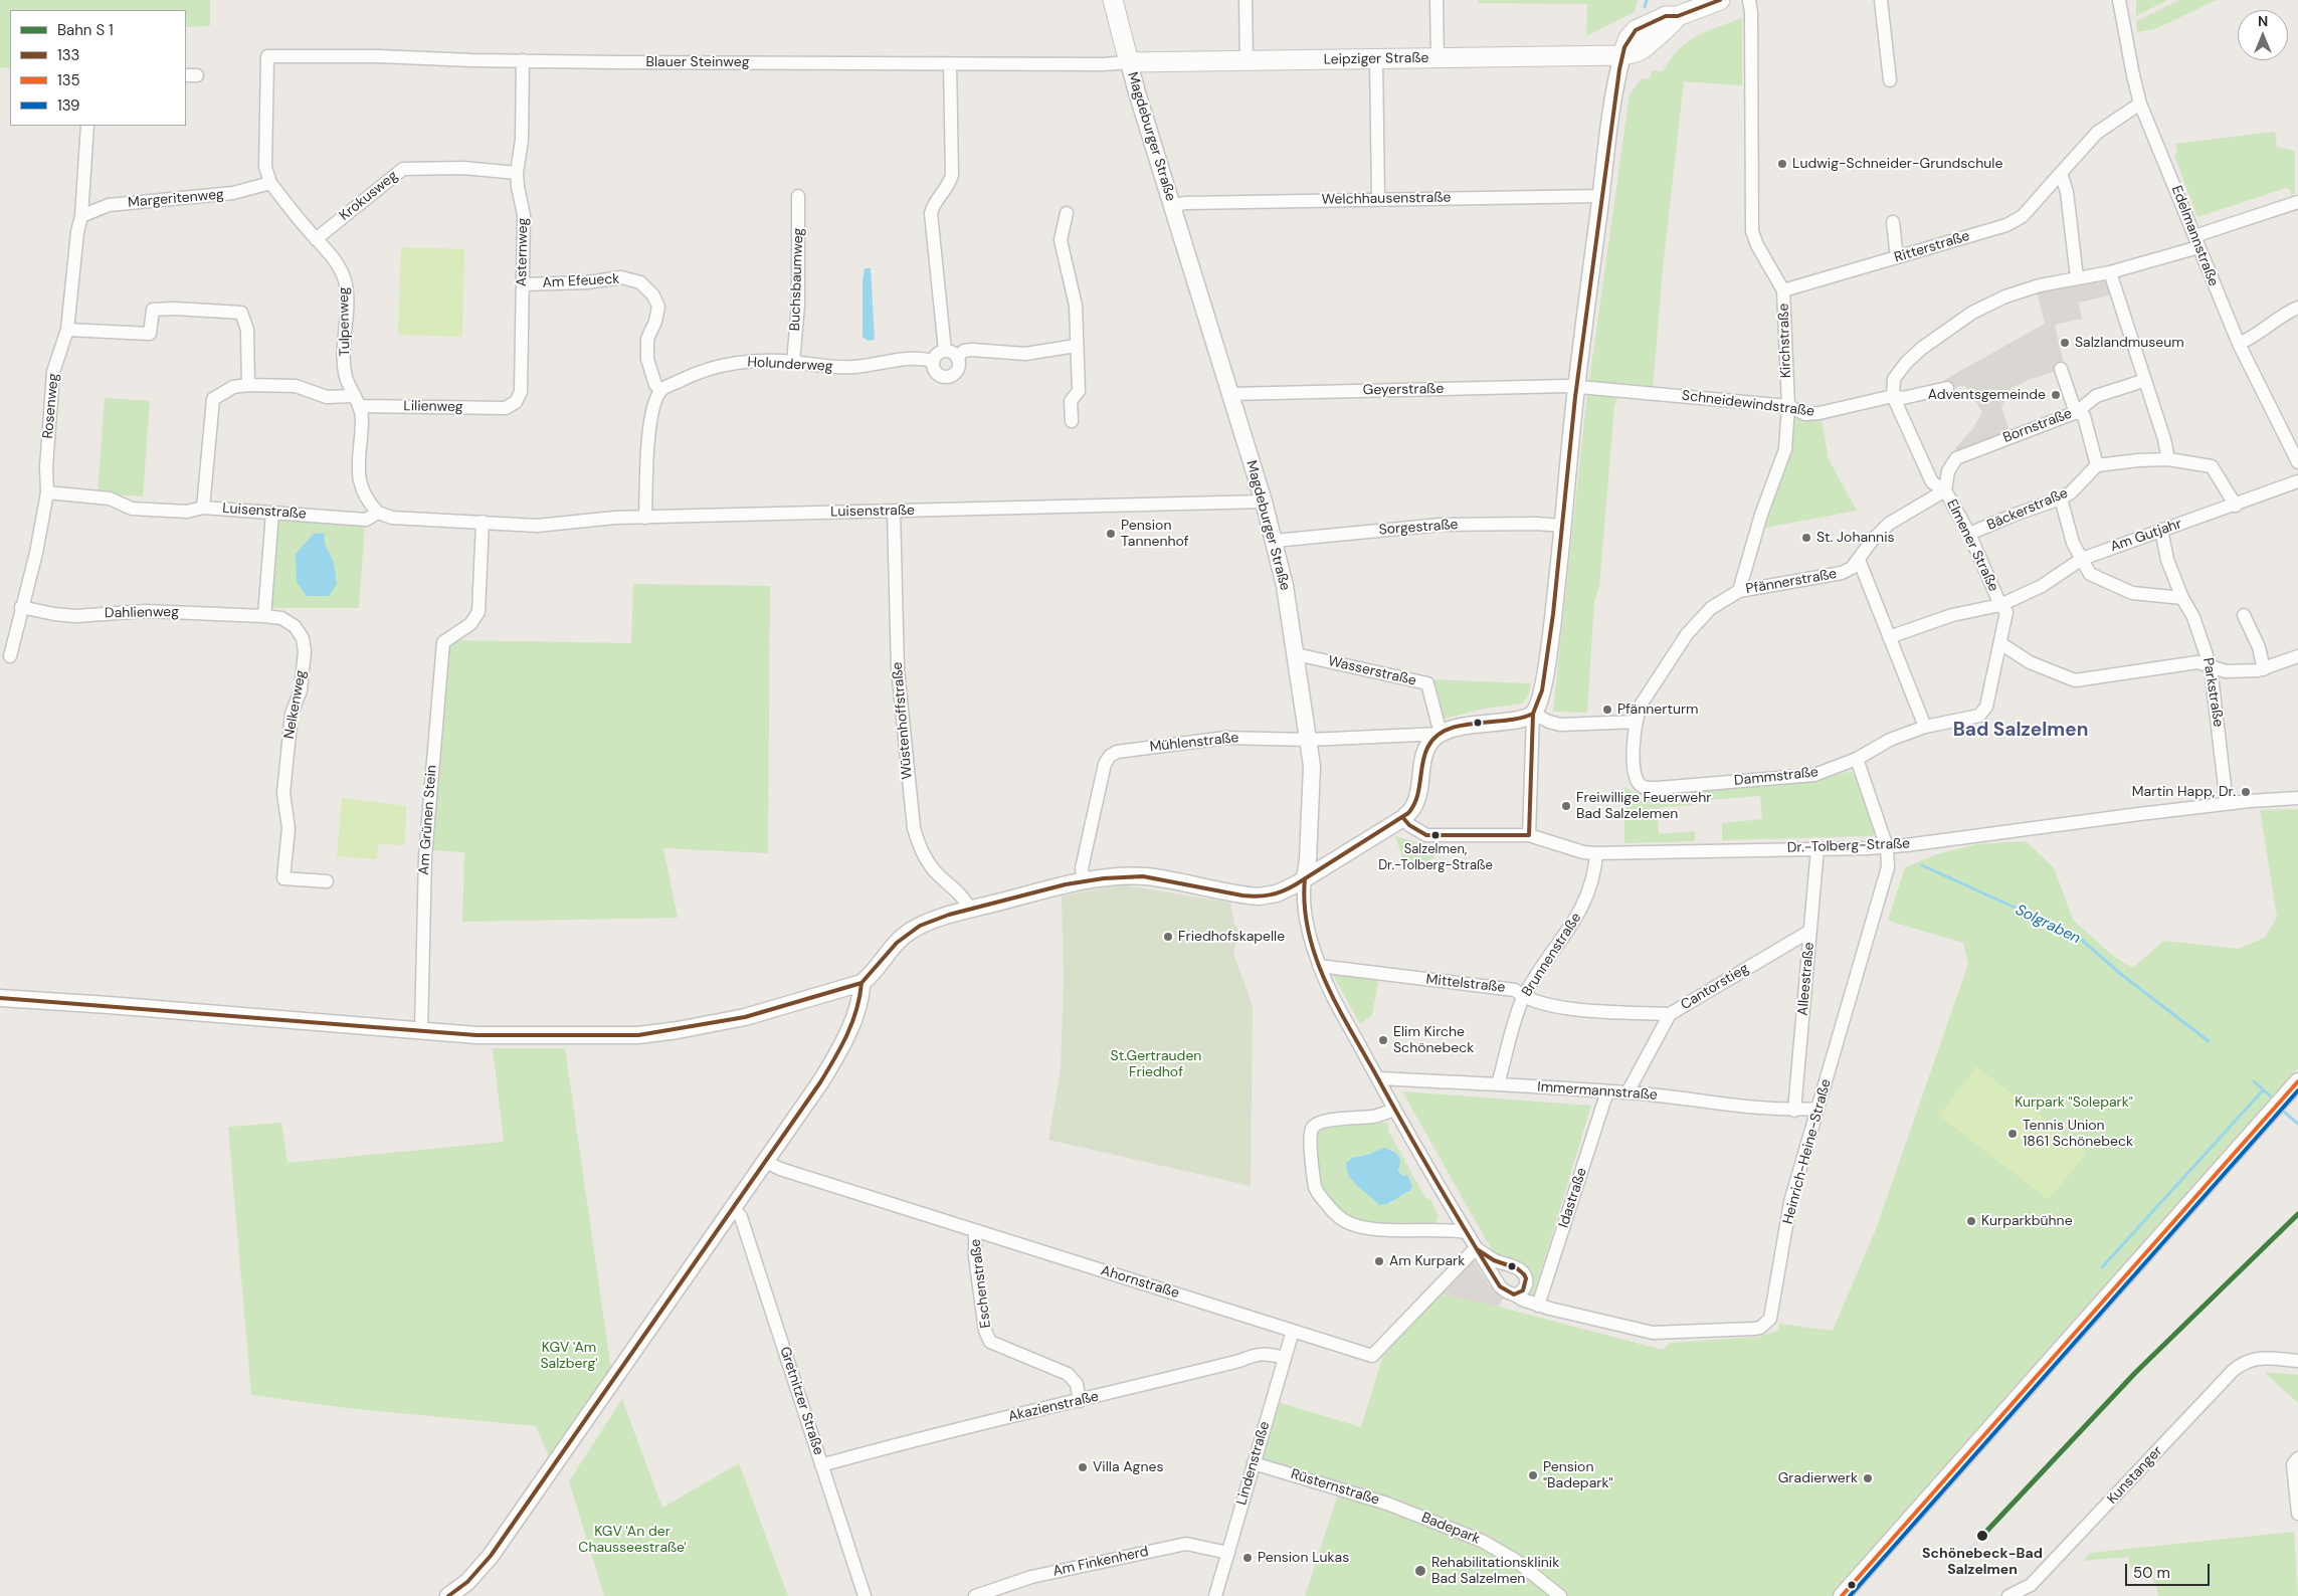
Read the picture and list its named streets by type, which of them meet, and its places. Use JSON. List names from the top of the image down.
{
  "streets": {
    "main road": ["Leipziger Straße", "Magdeburger Straße"],
    "street": [
      "Blauer Steinweg",
      "Krokusweg",
      "Margeritenweg",
      "Welchhausenstraße",
      "Edelmannstraße",
      "Ritterstraße",
      "Asternweg",
      "Buchsbaumweg",
      "Am Efeueck",
      "Tulpenweg",
      "Kirchstraße",
      "Holunderweg",
      "Geyerstraße",
      "Schneidewindstraße",
      "Rosenweg",
      "Lilienweg",
      "Bornstraße",
      "Bäckerstraße",
      "Luisenstraße",
      "Sorgestraße",
      "Am Gutjahr",
      "Elmener Straße",
      "Pfännerstraße",
      "Dahlienweg",
      "Wasserstraße",
      "Parkstraße",
      "Nelkenweg",
      "Wüstenhoffstraße",
      "Mühlenstraße",
      "Dammstraße",
      "Am Grünen Stein",
      "Dr.-Tolberg-Straße",
      "Brunnenstraße",
      "Alleestraße",
      "Mittelstraße",
      "Cantorstieg",
      "Immermannstraße",
      "Heinrich-Heine-Straße",
      "Idastraße",
      "Ahornstraße",
      "Eschenstraße",
      "Gretnitzer Straße",
      "Akazienstraße",
      "Lindenstraße",
      "Kunstanger",
      "Rüsternstraße",
      "Badepark",
      "Am Finkenherd"
    ]
  },
  "crossings": [
    ["Leipziger Straße", "Blauer Steinweg"],
    ["Leipziger Straße", "Magdeburger Straße"],
    ["Blauer Steinweg", "Magdeburger Straße"],
    ["Blauer Steinweg", "Asternweg"],
    ["Blauer Steinweg", "Tulpenweg"],
    ["Magdeburger Straße", "Welchhausenstraße"],
    ["Magdeburger Straße", "Geyerstraße"],
    ["Magdeburger Straße", "Luisenstraße"],
    ["Magdeburger Straße", "Sorgestraße"],
    ["Magdeburger Straße", "Wasserstraße"],
    ["Magdeburger Straße", "Mühlenstraße"],
    ["Magdeburger Straße", "Mittelstraße"],
    ["Magdeburger Straße", "Immermannstraße"],
    ["Magdeburger Straße", "Heinrich-Heine-Straße"],
    ["Magdeburger Straße", "Ahornstraße"],
    ["Krokusweg", "Asternweg"],
    ["Krokusweg", "Tulpenweg"],
    ["Margeritenweg", "Tulpenweg"],
    ["Margeritenweg", "Rosenweg"],
    ["Ritterstraße", "Kirchstraße"],
    ["Asternweg", "Am Efeueck"],
    ["Asternweg", "Lilienweg"],
    ["Buchsbaumweg", "Holunderweg"],
    ["Am Efeueck", "Holunderweg"],
    ["Tulpenweg", "Lilienweg"],
    ["Tulpenweg", "Luisenstraße"],
    ["Kirchstraße", "Schneidewindstraße"],
    ["Kirchstraße", "Pfännerstraße"],
    ["Geyerstraße", "Schneidewindstraße"],
    ["Schneidewindstraße", "Elmener Straße"],
    ["Rosenweg", "Luisenstraße"],
    ["Rosenweg", "Dahlienweg"],
    ["Lilienweg", "Luisenstraße"],
    ["Bornstraße", "Elmener Straße"],
    ["Bornstraße", "Pfännerstraße"],
    ["Bäckerstraße", "Elmener Straße"],
    ["Luisenstraße", "Wüstenhoffstraße"],
    ["Luisenstraße", "Am Grünen Stein"],
    ["Am Gutjahr", "Elmener Straße"],
    ["Am Gutjahr", "Parkstraße"],
    ["Elmener Straße", "Pfännerstraße"],
    ["Elmener Straße", "Dammstraße"],
    ["Pfännerstraße", "Dammstraße"],
    ["Dahlienweg", "Nelkenweg"],
    ["Wasserstraße", "Mühlenstraße"],
    ["Parkstraße", "Dr.-Tolberg-Straße"],
    ["Dammstraße", "Heinrich-Heine-Straße"],
    ["Dr.-Tolberg-Straße", "Brunnenstraße"],
    ["Dr.-Tolberg-Straße", "Alleestraße"],
    ["Dr.-Tolberg-Straße", "Heinrich-Heine-Straße"],
    ["Brunnenstraße", "Mittelstraße"],
    ["Brunnenstraße", "Immermannstraße"],
    ["Alleestraße", "Cantorstieg"],
    ["Alleestraße", "Immermannstraße"],
    ["Mittelstraße", "Cantorstieg"],
    ["Cantorstieg", "Immermannstraße"],
    ["Immermannstraße", "Heinrich-Heine-Straße"],
    ["Immermannstraße", "Idastraße"],
    ["Heinrich-Heine-Straße", "Idastraße"],
    ["Ahornstraße", "Eschenstraße"],
    ["Ahornstraße", "Lindenstraße"],
    ["Eschenstraße", "Akazienstraße"],
    ["Gretnitzer Straße", "Akazienstraße"],
    ["Akazienstraße", "Lindenstraße"],
    ["Lindenstraße", "Rüsternstraße"],
    ["Lindenstraße", "Am Finkenherd"],
    ["Rüsternstraße", "Badepark"]
  ],
  "districts": ["Bad Salzelmen"],
  "water": ["Solgraben"],
  "parks": [
    "St.Gertrauden Friedhof",
    "Kurpark \"Solepark\"",
    "KGV 'Am Salzberg'",
    "KGV 'An der Chausseestraße'"
  ],
  "places": [
    "Ludwig-Schneider-Grundschule",
    "Salzlandmuseum",
    "Adventsgemeinde",
    "Pension Tannenhof",
    "St. Johannis",
    "Pfännerturm",
    "Martin Happ, Dr.",
    "Freiwillige Feuerwehr Bad Salzelemen",
    "Salzelmen, Dr.-Tolberg-Straße",
    "Friedhofskapelle",
    "Elim Kirche Schönebeck",
    "Tennis Union 1861 Schönebeck",
    "Kurparkbühne",
    "Am Kurpark",
    "Villa Agnes",
    "Pension \"Badepark\"",
    "Gradierwerk",
    "Schönebeck-Bad Salzelmen",
    "Pension Lukas",
    "Rehabilitationsklinik Bad Salzelmen"
  ],
  "lines": ["transit line 133", "transit line 135", "transit line 139"],
  "legend": [
    "Bahn S 1",
    "133",
    "135",
    "139"
  ],
  "scale_bar": "50 m",
  "north": "top"
}
